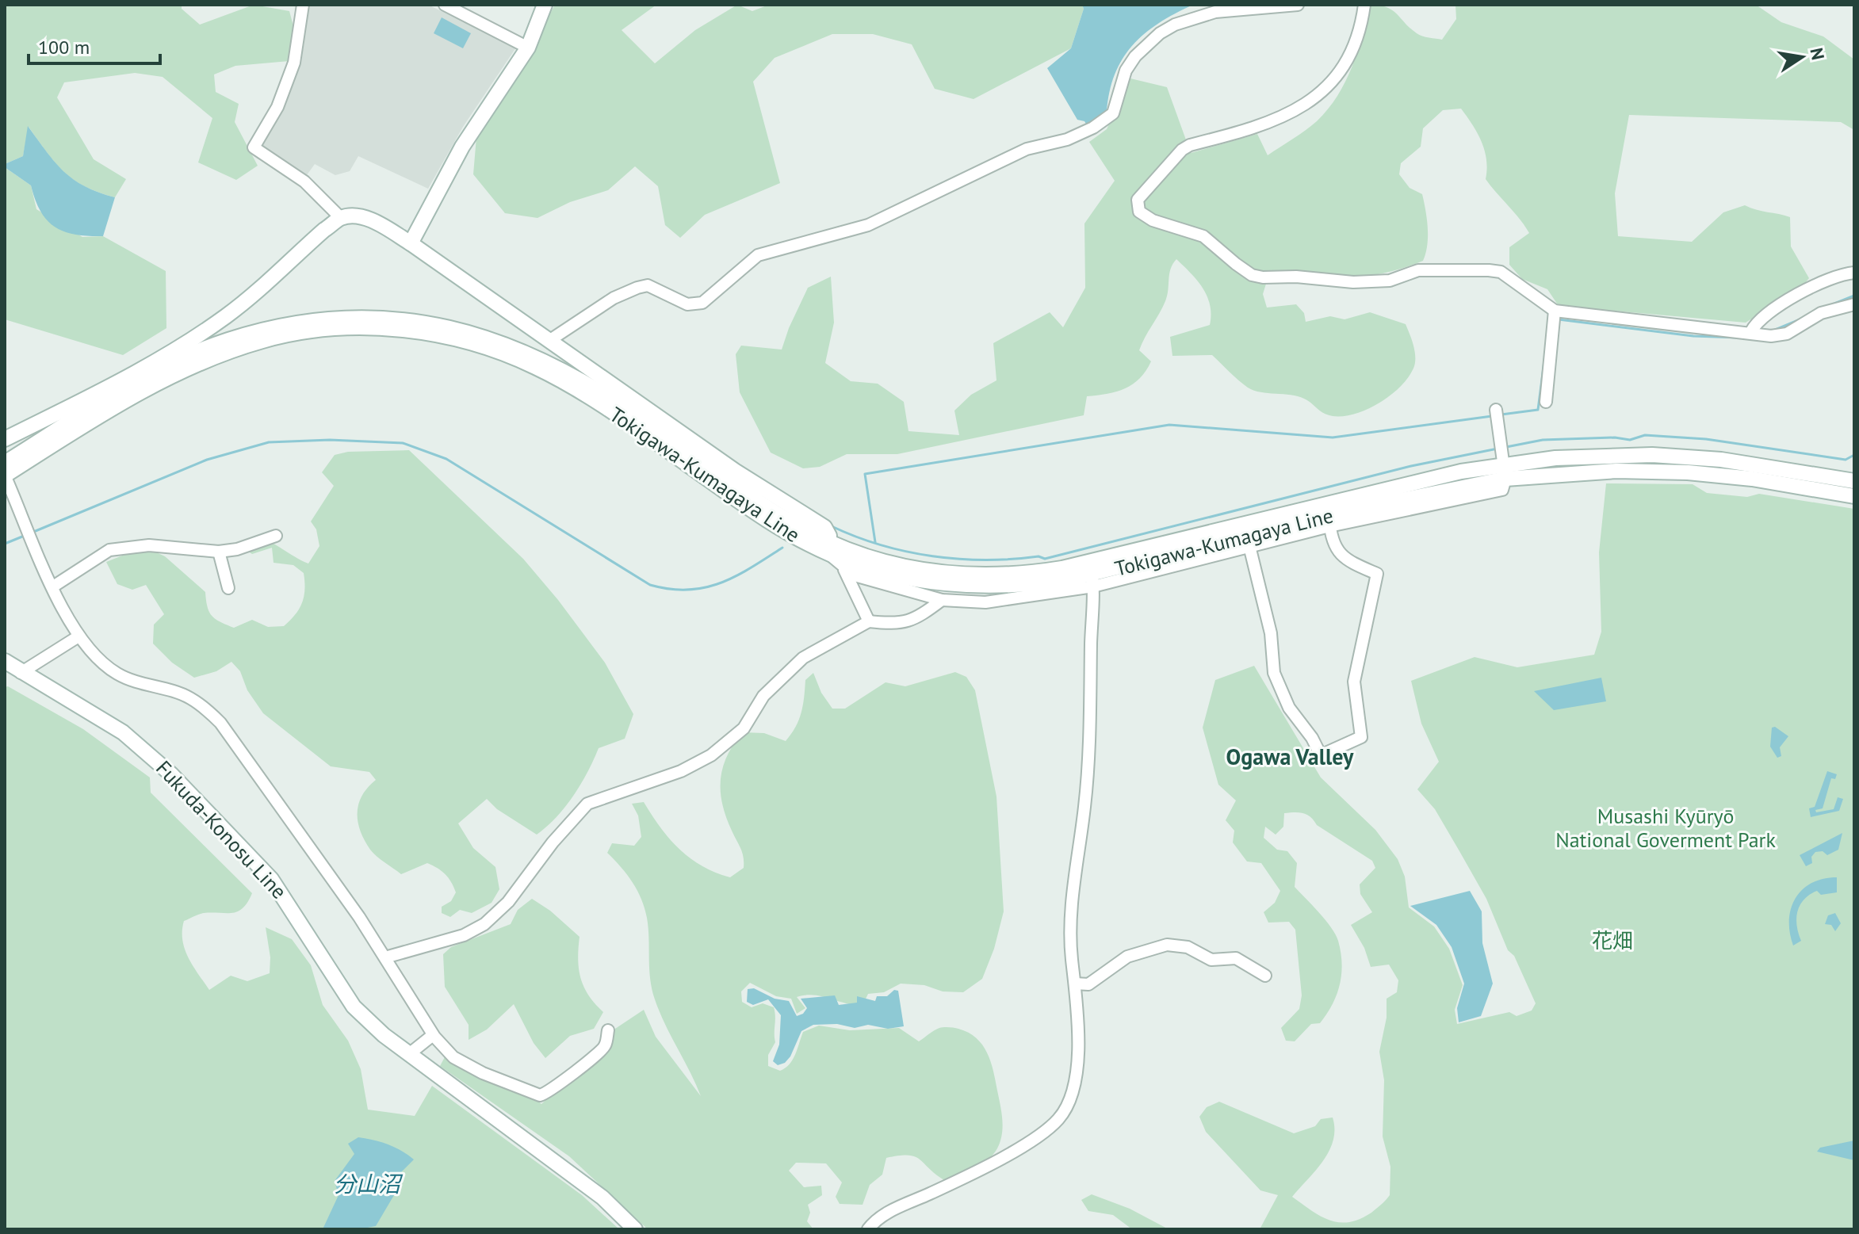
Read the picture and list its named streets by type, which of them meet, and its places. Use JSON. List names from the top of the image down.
{
  "streets": {
    "main road": ["Tokigawa-Kumagaya Line", "Fukuda-Konosu Line"]
  },
  "districts": ["Ogawa Valley"],
  "water": ["分山沼"],
  "parks": ["Musashi Kyūryō National Goverment Park", "花畑"],
  "scale_bar": "100 m",
  "north": "right"
}
